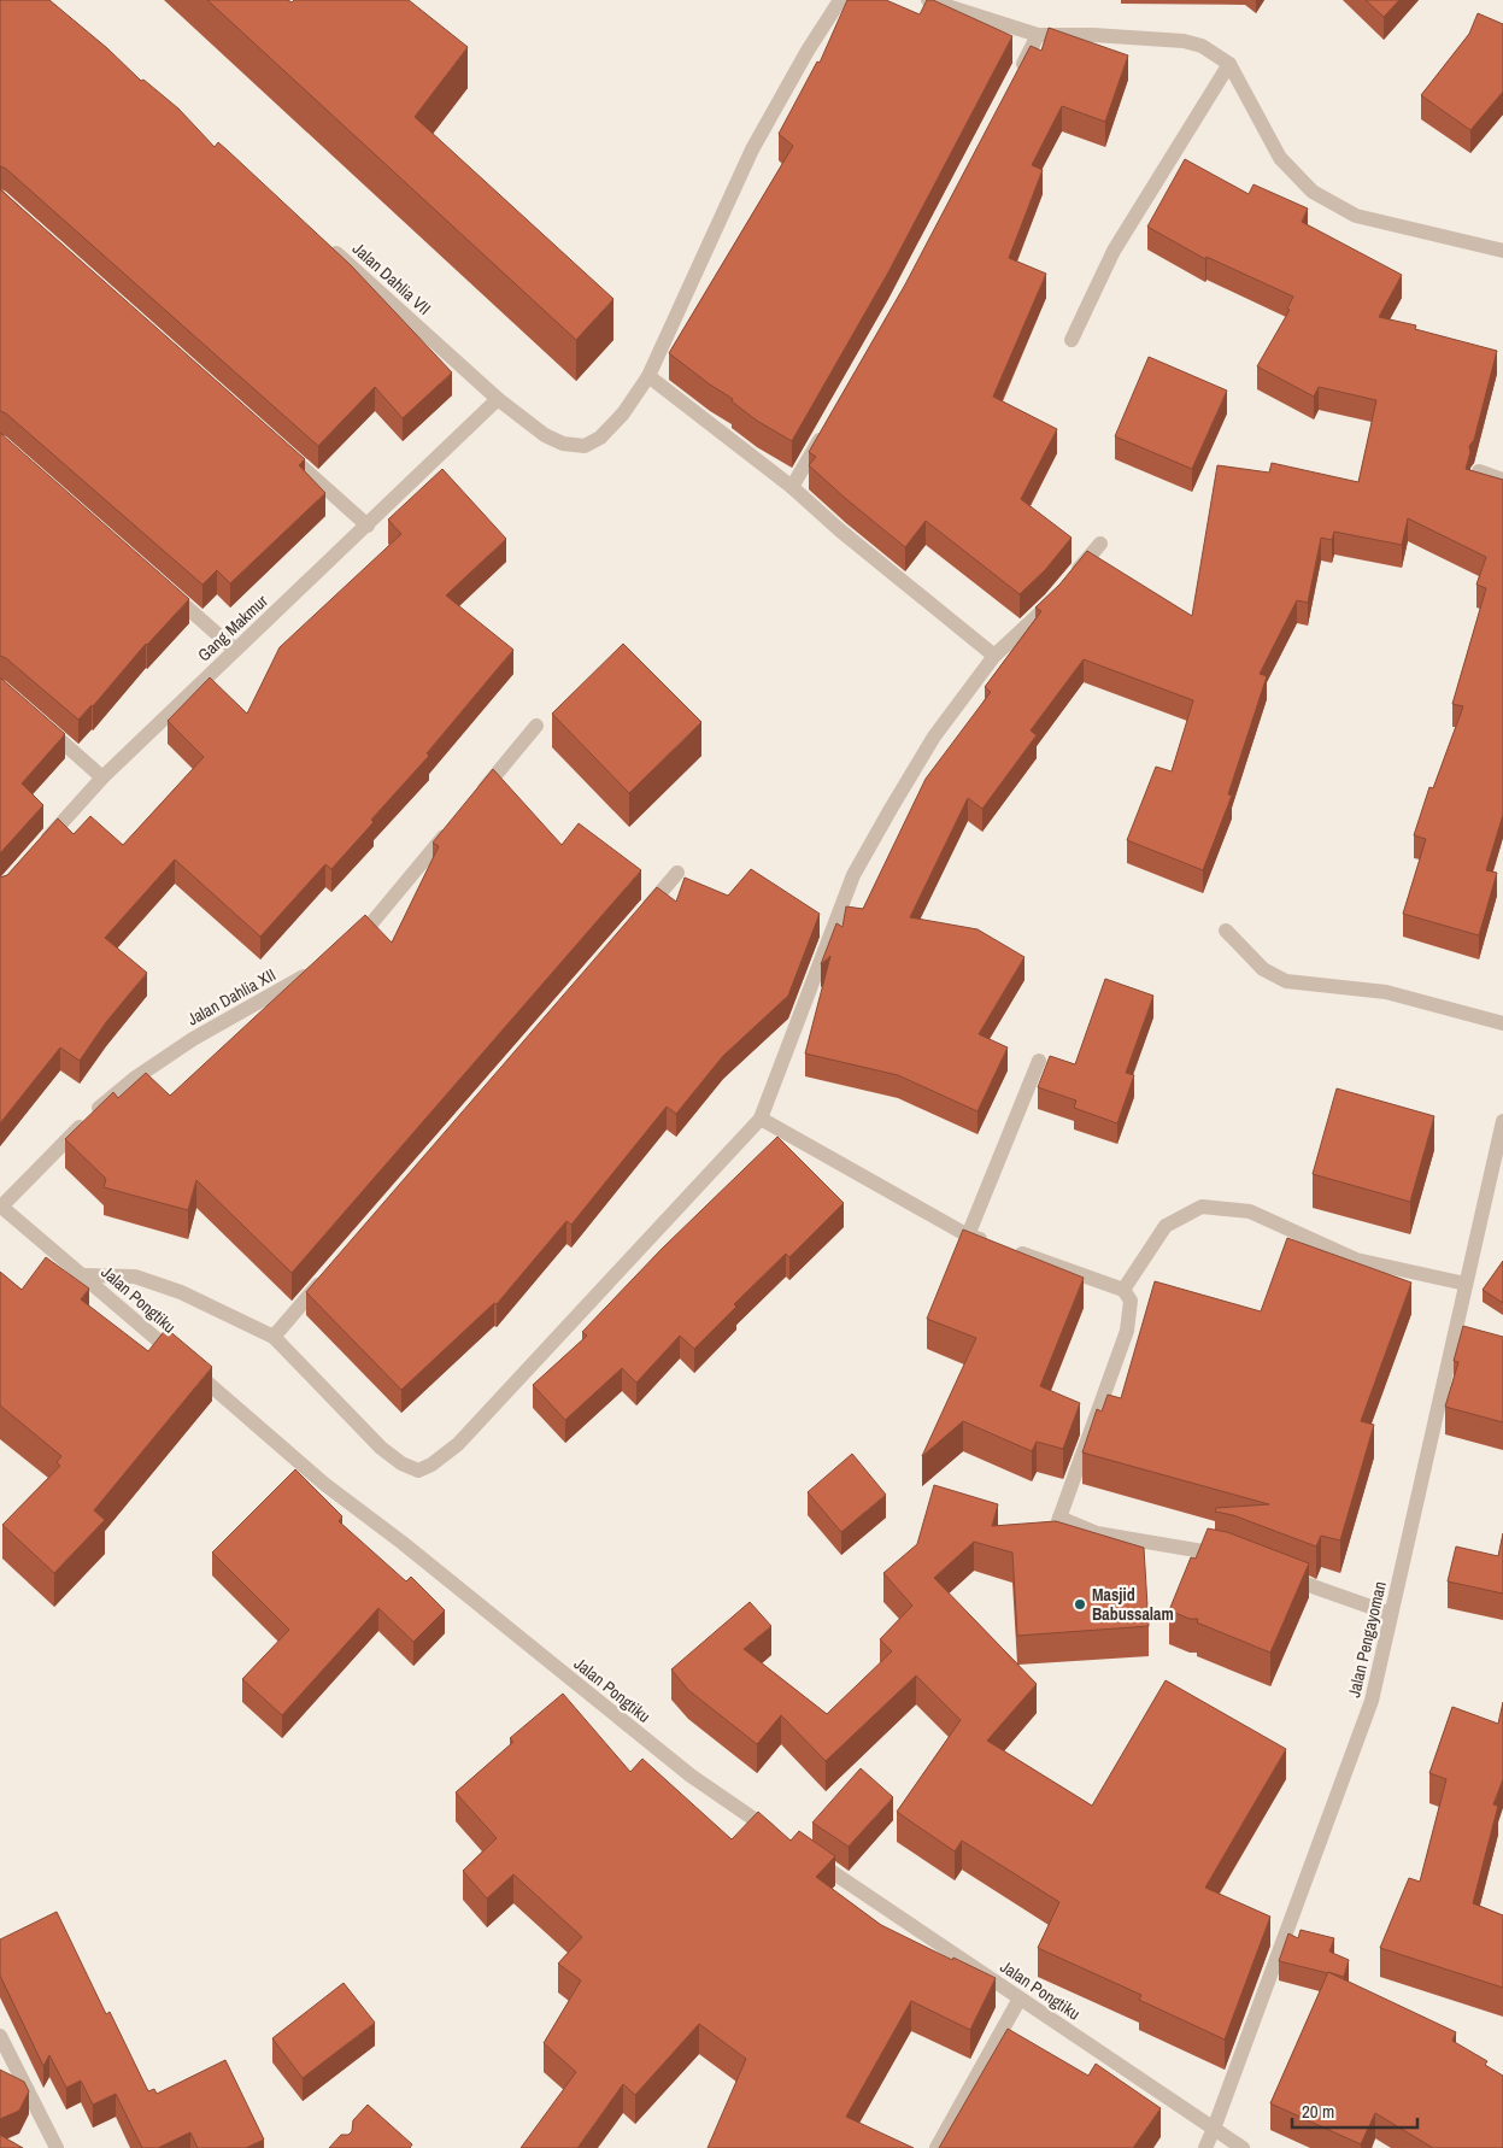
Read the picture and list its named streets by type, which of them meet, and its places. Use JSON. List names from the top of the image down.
{
  "streets": {
    "street": [
      "Jalan Dahlia VII",
      "Gang Makmur",
      "Jalan Dahlia XII",
      "Jalan Pongtiku",
      "Jalan Pengayoman"
    ]
  },
  "crossings": [
    ["Jalan Dahlia VII", "Gang Makmur"],
    ["Jalan Dahlia XII", "Jalan Pongtiku"],
    ["Jalan Pongtiku", "Jalan Pengayoman"]
  ],
  "places": ["Masjid Babussalam"],
  "scale_bar": "20 m"
}
